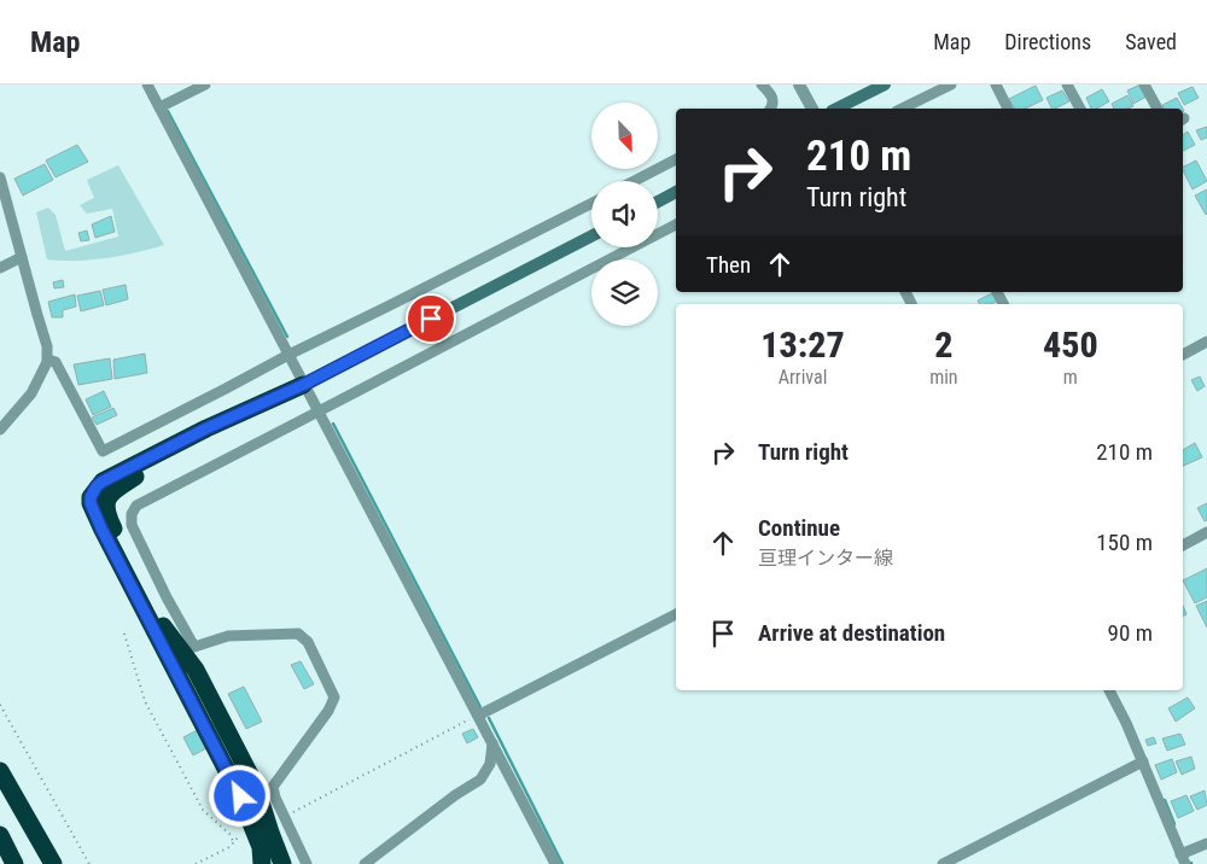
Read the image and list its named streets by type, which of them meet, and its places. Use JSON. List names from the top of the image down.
{
  "north": "bottom right",
  "page": {
    "header": "Map",
    "nav": ["Map", "Directions", "Saved"],
    "turn": ["210 m", "Turn right"],
    "then": "Then",
    "eta": [
      "13:27",
      "Arrival",
      "2",
      "min",
      "450",
      "m"
    ],
    "list": [
      {
        "name": "Turn right",
        "value": "210 m"
      },
      {
        "name": "Continue",
        "note": "亘理インター線",
        "value": "150 m"
      },
      {
        "name": "Arrive at destination",
        "value": "90 m"
      }
    ]
  }
}
